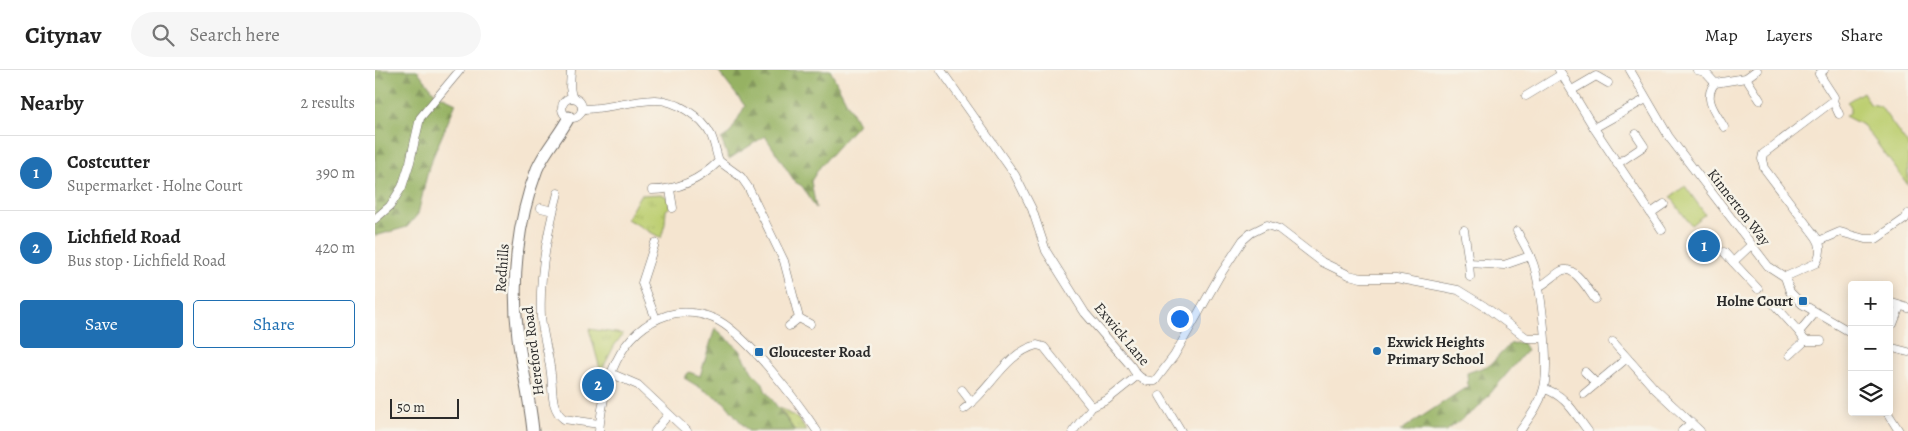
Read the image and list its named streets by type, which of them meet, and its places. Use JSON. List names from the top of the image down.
{
  "streets": {
    "street": [
      "Kinnerton Way",
      "Redhills",
      "Exwick Lane",
      "Hereford Road"
    ]
  },
  "places": {
    "transit": ["Holne Court", "Gloucester Road"],
    "other": ["Exwick Heights Primary School"]
  },
  "scale_bar": "50 m",
  "page": {
    "header": "Citynav",
    "search": "Search here",
    "nav": ["Map", "Layers", "Share"],
    "heading": ["Nearby", "2 results"],
    "list": [
      {
        "mark": "1",
        "name": "Costcutter",
        "note": "Supermarket · Holne Court",
        "value": "390 m"
      },
      {
        "mark": "2",
        "name": "Lichfield Road",
        "note": "Bus stop · Lichfield Road",
        "value": "420 m"
      }
    ],
    "pins": ["1", "2"],
    "map_buttons": ["+", "−"],
    "buttons": ["Save", "Share"],
    "scale": "50 m"
  }
}
